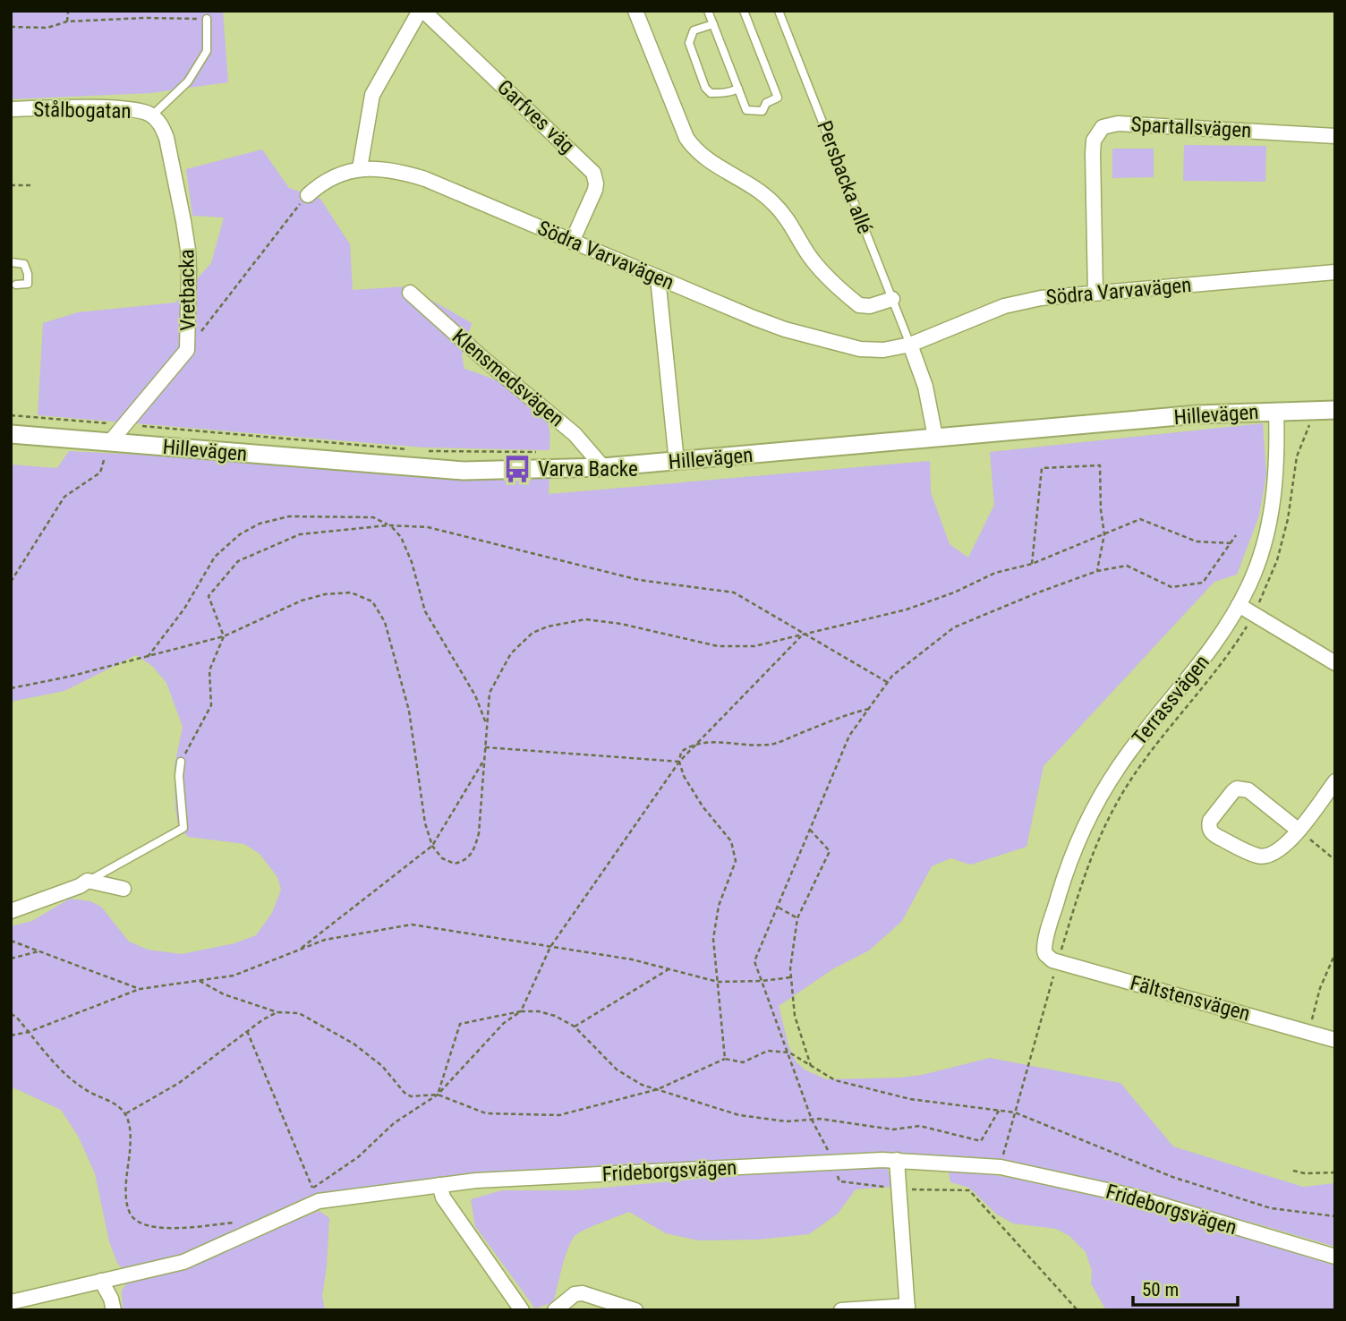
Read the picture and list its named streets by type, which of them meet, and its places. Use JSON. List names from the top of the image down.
{
  "streets": {
    "street": [
      "Stålbogatan",
      "Garfves väg",
      "Spartallsvägen",
      "Södra Varvavägen",
      "Vretbacka",
      "Klensmedsvägen",
      "Hillevägen",
      "Terrassvägen",
      "Fältstensvägen",
      "Frideborgsvägen"
    ],
    "lane": ["Persbacka allé"]
  },
  "crossings": [
    ["Stålbogatan", "Vretbacka"],
    ["Garfves väg", "Södra Varvavägen"],
    ["Spartallsvägen", "Södra Varvavägen"],
    ["Persbacka allé", "Södra Varvavägen"],
    ["Vretbacka", "Hillevägen"],
    ["Klensmedsvägen", "Hillevägen"],
    ["Hillevägen", "Terrassvägen"],
    ["Terrassvägen", "Fältstensvägen"]
  ],
  "places": {
    "bus stop": ["Varva Backe"]
  },
  "scale_bar": "50 m"
}
